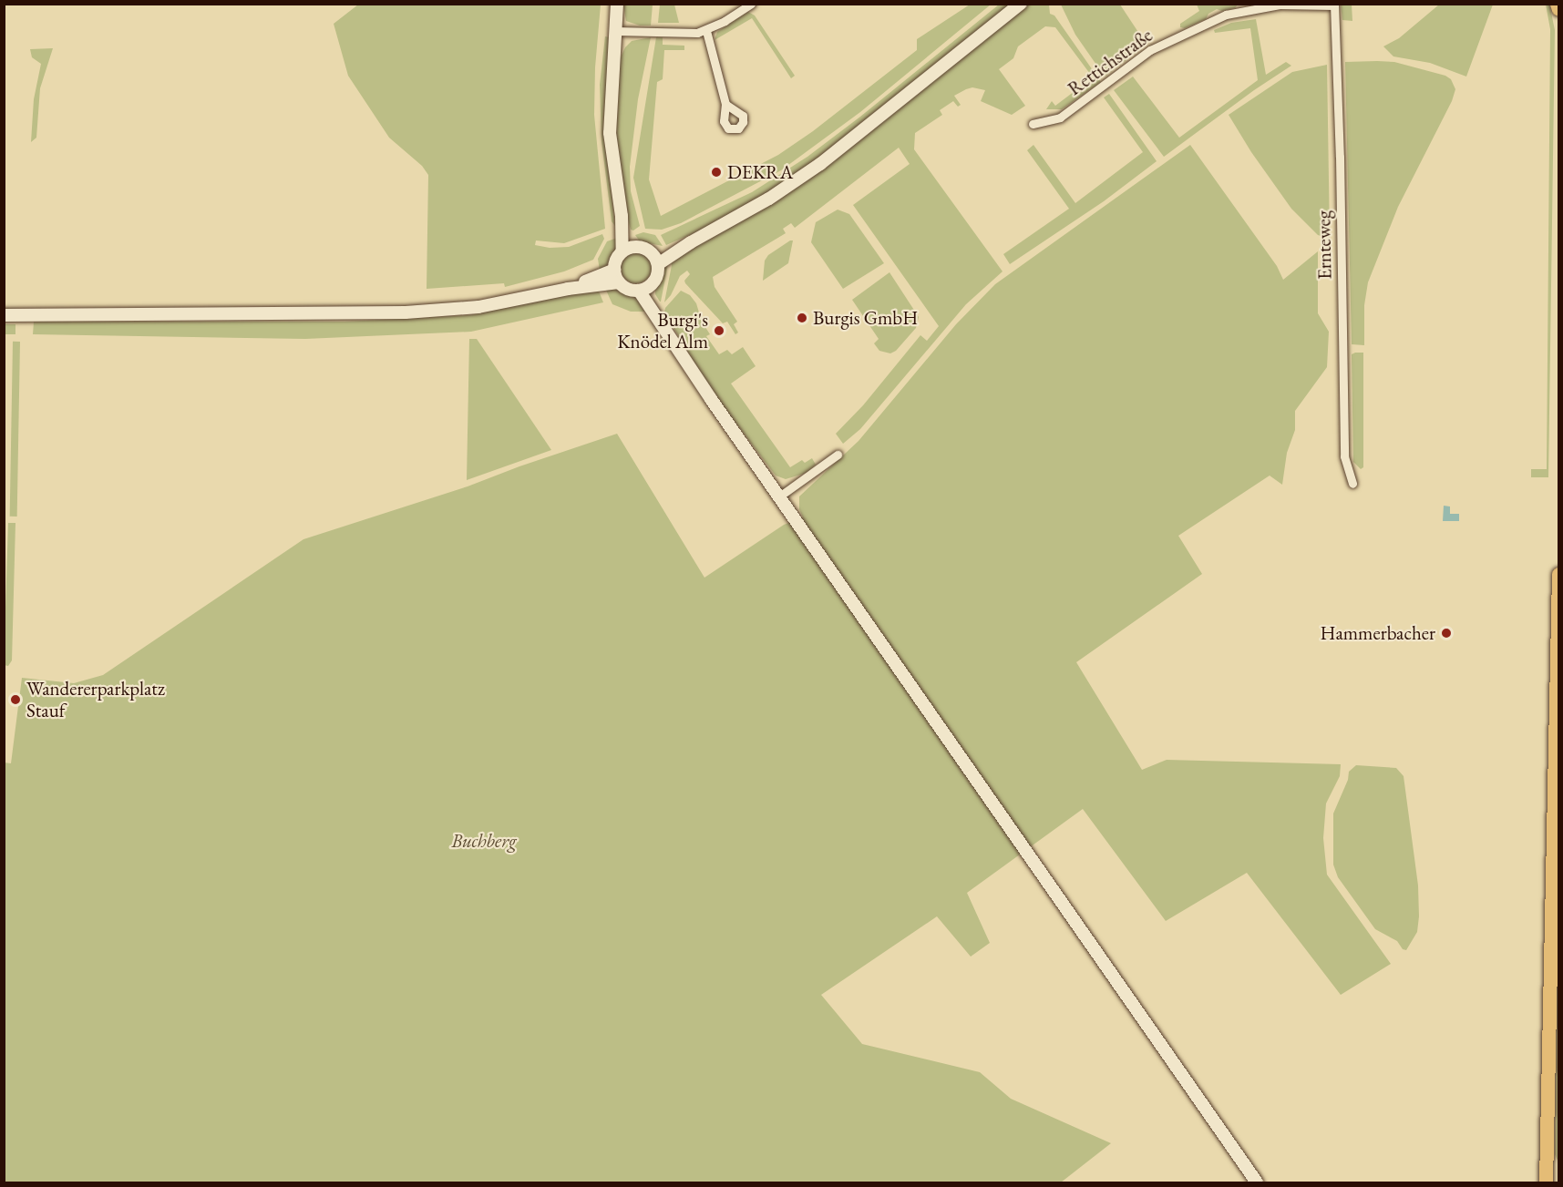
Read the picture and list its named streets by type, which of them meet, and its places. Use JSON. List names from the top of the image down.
{
  "streets": {
    "street": ["Rettichstraße", "Ernteweg"]
  },
  "crossings": [
    ["Rettichstraße", "Ernteweg"]
  ],
  "parks": ["Buchberg"],
  "places": [
    "DEKRA",
    "Burgis GmbH",
    "Burgi's Knödel Alm",
    "Hammerbacher",
    "Wandererparkplatz Stauf"
  ]
}
